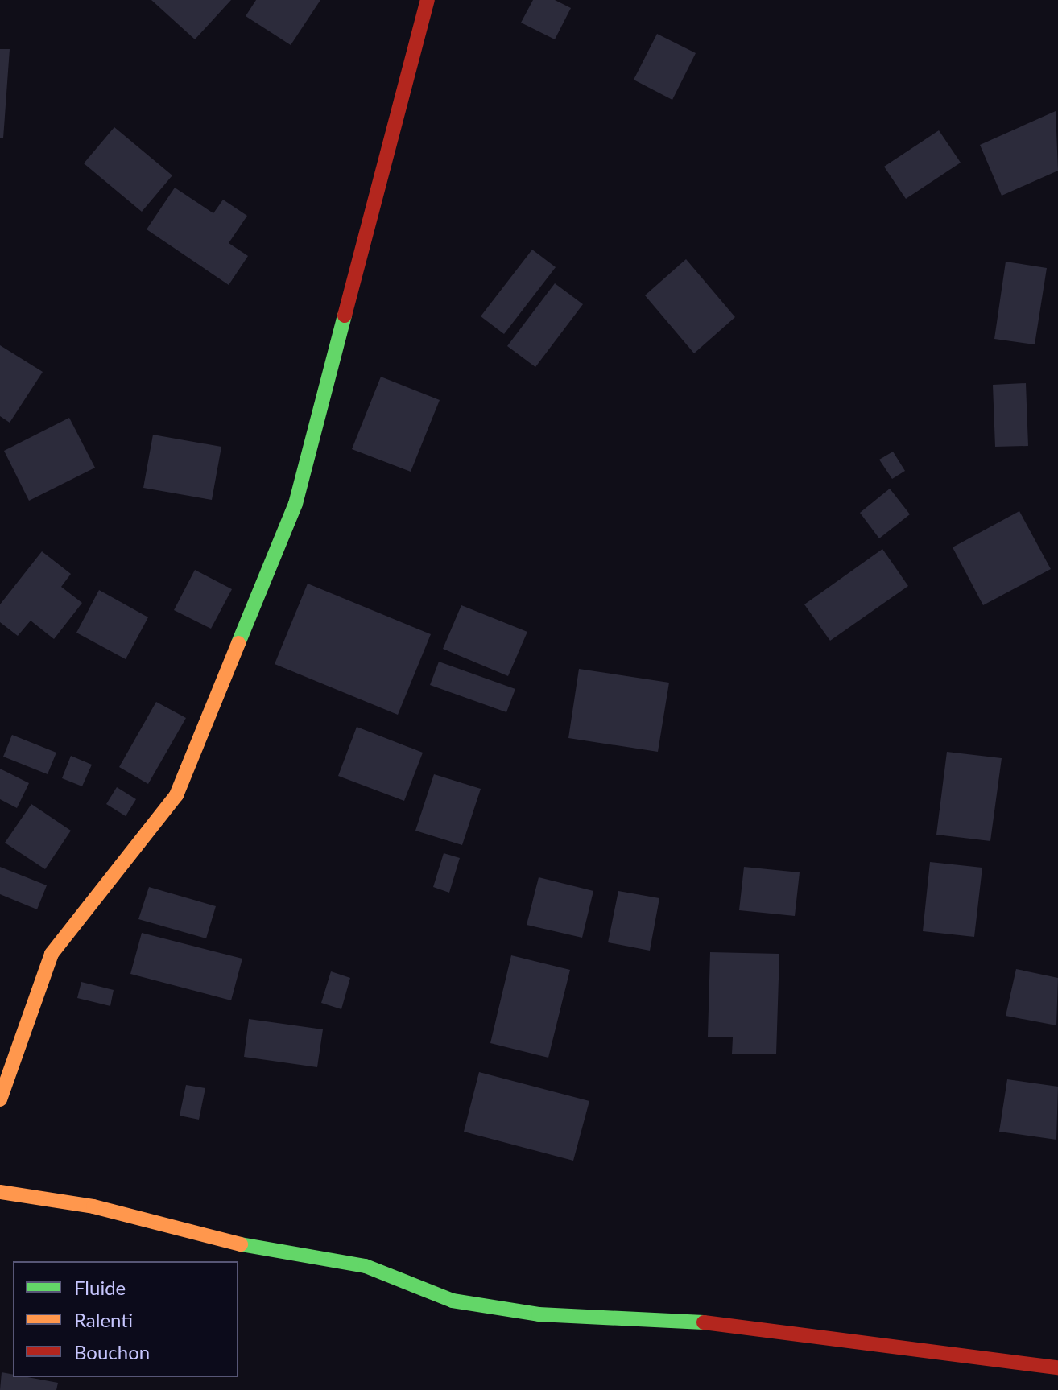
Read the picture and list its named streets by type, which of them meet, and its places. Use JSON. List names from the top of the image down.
{
  "legend": ["Fluide", "Ralenti", "Bouchon"]
}
